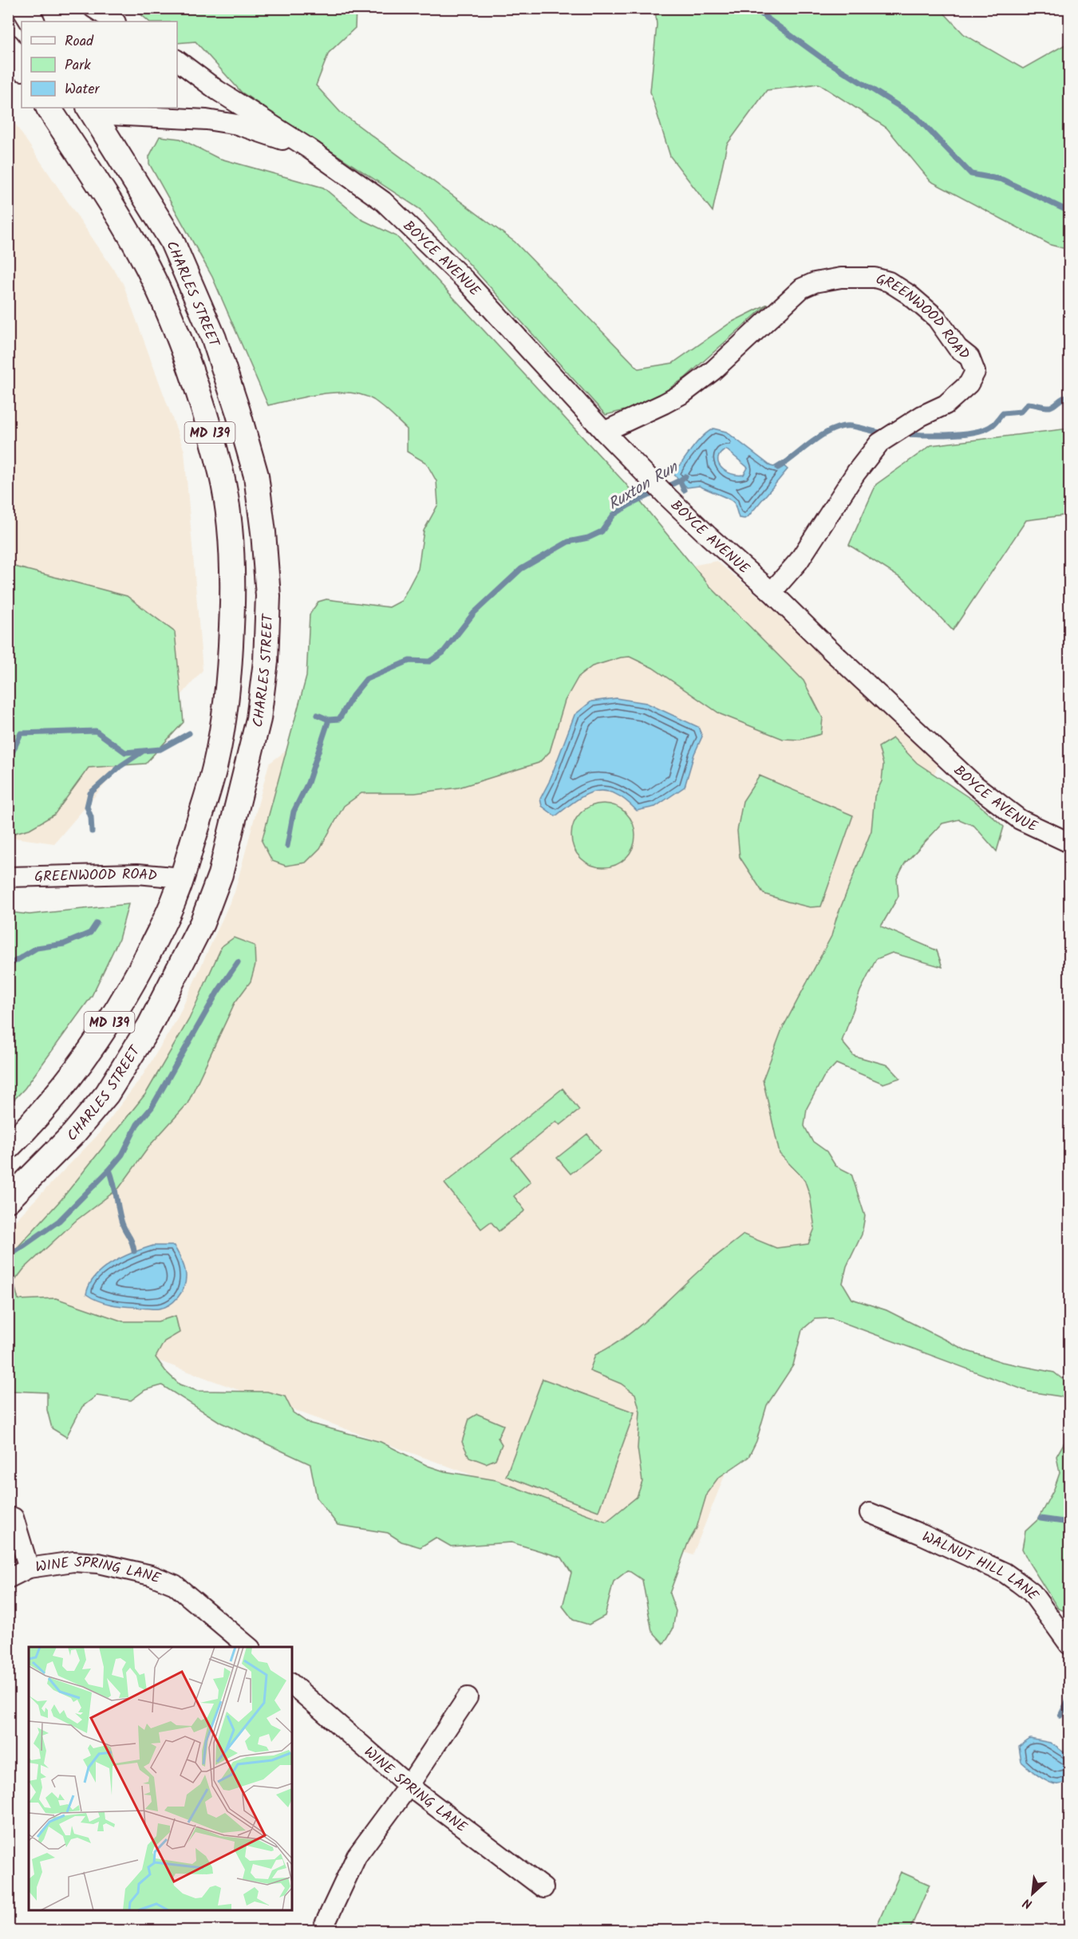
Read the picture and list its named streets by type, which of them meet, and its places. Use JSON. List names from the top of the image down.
{
  "streets": {
    "main road": ["CHARLES STREET", "MD 139"],
    "street": [
      "BOYCE AVENUE",
      "GREENWOOD ROAD",
      "WALNUT HILL LANE",
      "WINE SPRING LANE"
    ]
  },
  "crossings": [
    ["BOYCE AVENUE", "CHARLES STREET"],
    ["BOYCE AVENUE", "GREENWOOD ROAD"],
    ["GREENWOOD ROAD", "MD 139"]
  ],
  "water": ["Ruxton Run"],
  "legend": ["Road", "Park", "Water"],
  "north": "bottom left"
}
